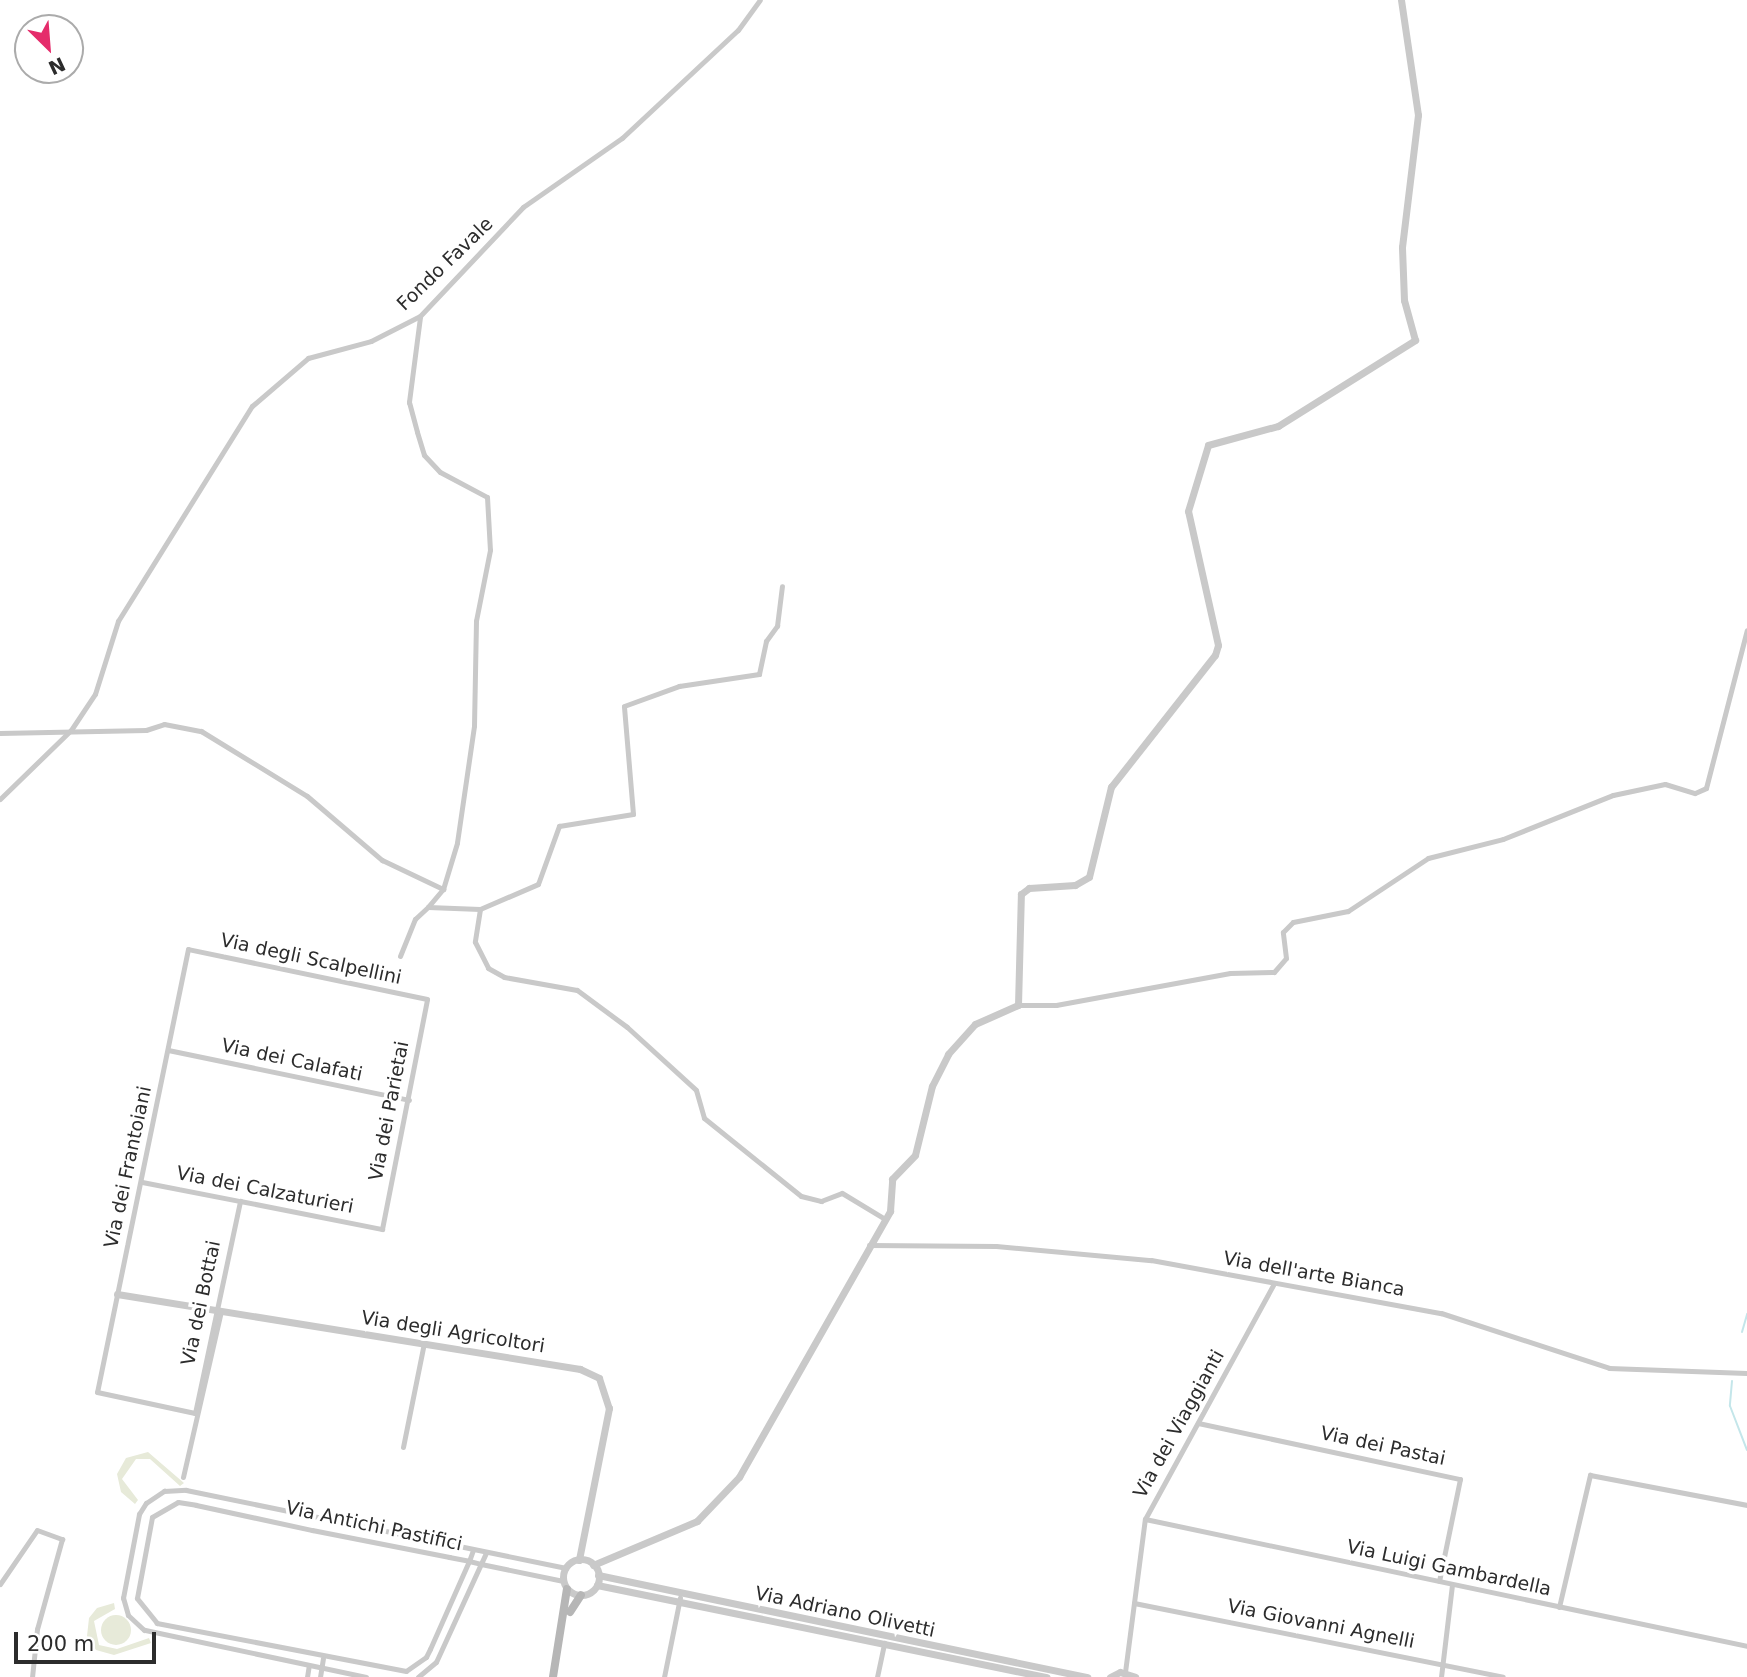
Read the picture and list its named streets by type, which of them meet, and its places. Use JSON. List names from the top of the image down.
{
  "streets": {
    "street": [
      "Fondo Favale",
      "Via degli Scalpellini",
      "Via dei Calafati",
      "Via dei Parietai",
      "Via dei Frantoiani",
      "Via dei Calzaturieri",
      "Via dell'arte Bianca",
      "Via dei Bottai",
      "Via degli Agricoltori",
      "Via dei Viaggianti",
      "Via dei Pastai",
      "Via Antichi Pastifici",
      "Via Luigi Gambardella",
      "Via Adriano Olivetti",
      "Via Giovanni Agnelli"
    ]
  },
  "crossings": [
    ["Via degli Scalpellini", "Via dei Parietai"],
    ["Via degli Scalpellini", "Via dei Frantoiani"],
    ["Via dei Calafati", "Via dei Parietai"],
    ["Via dei Calafati", "Via dei Frantoiani"],
    ["Via dei Parietai", "Via dei Calzaturieri"],
    ["Via dei Frantoiani", "Via dei Calzaturieri"],
    ["Via dei Frantoiani", "Via dei Bottai"],
    ["Via dei Frantoiani", "Via degli Agricoltori"],
    ["Via dei Calzaturieri", "Via dei Bottai"],
    ["Via dell'arte Bianca", "Via dei Viaggianti"],
    ["Via dei Bottai", "Via degli Agricoltori"],
    ["Via degli Agricoltori", "Via Antichi Pastifici"],
    ["Via degli Agricoltori", "Via Adriano Olivetti"],
    ["Via dei Viaggianti", "Via dei Pastai"],
    ["Via dei Viaggianti", "Via Luigi Gambardella"],
    ["Via dei Viaggianti", "Via Giovanni Agnelli"],
    ["Via dei Pastai", "Via Luigi Gambardella"],
    ["Via Antichi Pastifici", "Via Adriano Olivetti"]
  ],
  "scale_bar": "200 m",
  "north": "bottom right"
}
